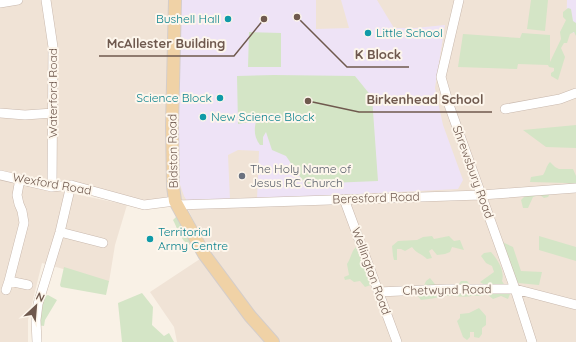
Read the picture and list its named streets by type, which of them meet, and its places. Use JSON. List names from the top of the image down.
{
  "streets": {
    "main road": ["Bidston Road"],
    "street": [
      "Waterford Road",
      "Shrewsbury Road",
      "Wexford Road",
      "Beresford Road",
      "Wellington Road",
      "Chetwynd Road"
    ]
  },
  "crossings": [
    ["Waterford Road", "Wexford Road"],
    ["Bidston Road", "Wexford Road"],
    ["Bidston Road", "Beresford Road"],
    ["Shrewsbury Road", "Beresford Road"],
    ["Shrewsbury Road", "Chetwynd Road"],
    ["Wexford Road", "Beresford Road"],
    ["Beresford Road", "Wellington Road"],
    ["Wellington Road", "Chetwynd Road"]
  ],
  "places": [
    "K Block",
    "Bushell Hall",
    "McAllester Building",
    "Little School",
    "Science Block",
    "Birkenhead School",
    "New Science Block",
    "The Holy Name of Jesus RC Church",
    "Territorial Army Centre"
  ],
  "north": "top right"
}
